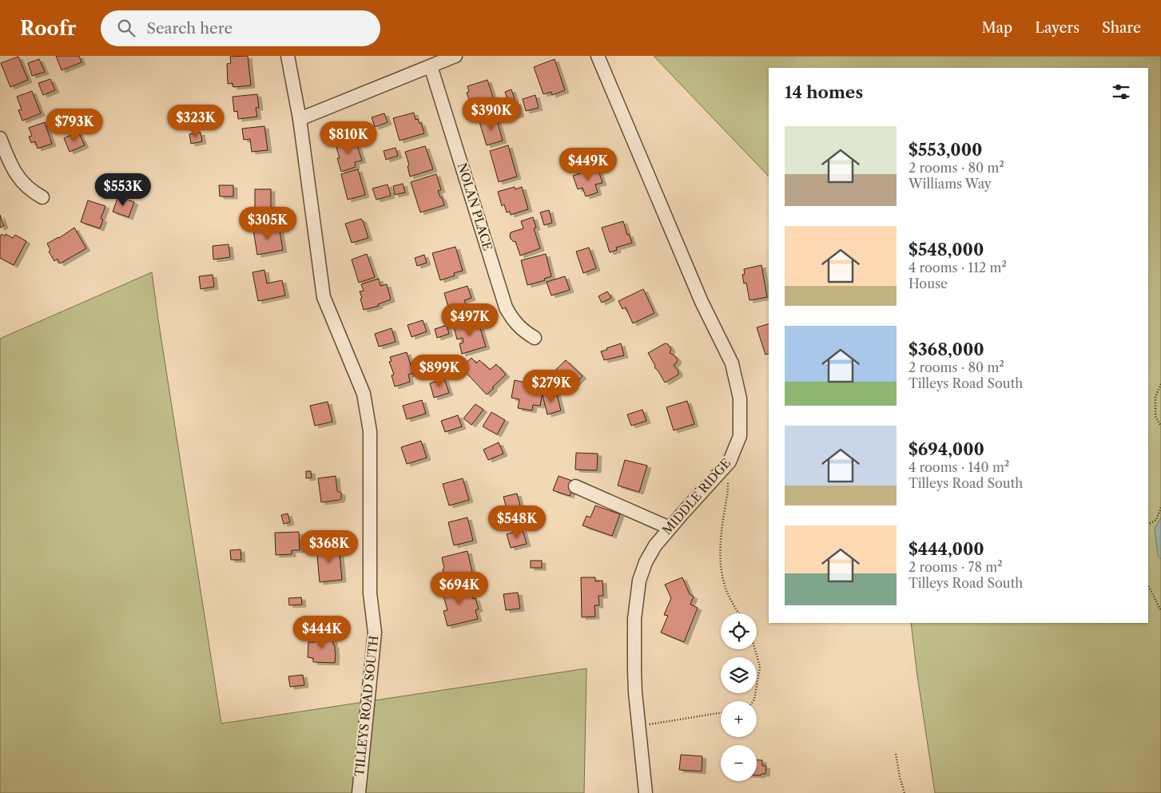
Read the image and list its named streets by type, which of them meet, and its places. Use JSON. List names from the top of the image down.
{
  "streets": {
    "street": ["NOLAN PLACE", "MIDDLE RIDGE", "TILLEYS ROAD SOUTH"]
  },
  "page": {
    "header": "Roofr",
    "search": "Search here",
    "nav": ["Map", "Layers", "Share"],
    "heading": "14 homes",
    "price": [
      "$390K",
      "$323K",
      "$793K",
      "$810K",
      "$449K",
      "$553K",
      "$305K",
      "$497K",
      "$899K",
      "$279K",
      "$548K",
      "$368K",
      "$694K",
      "$444K"
    ],
    "list": [
      {
        "name": "$553,000",
        "note": "2 rooms · 80 m² · Williams Way"
      },
      {
        "name": "$548,000",
        "note": "4 rooms · 112 m² · House"
      },
      {
        "name": "$368,000",
        "note": "2 rooms · 80 m² · Tilleys Road South"
      },
      {
        "name": "$694,000",
        "note": "4 rooms · 140 m² · Tilleys Road South"
      },
      {
        "name": "$444,000",
        "note": "2 rooms · 78 m² · Tilleys Road South"
      }
    ],
    "map_buttons": ["+", "−"]
  }
}
